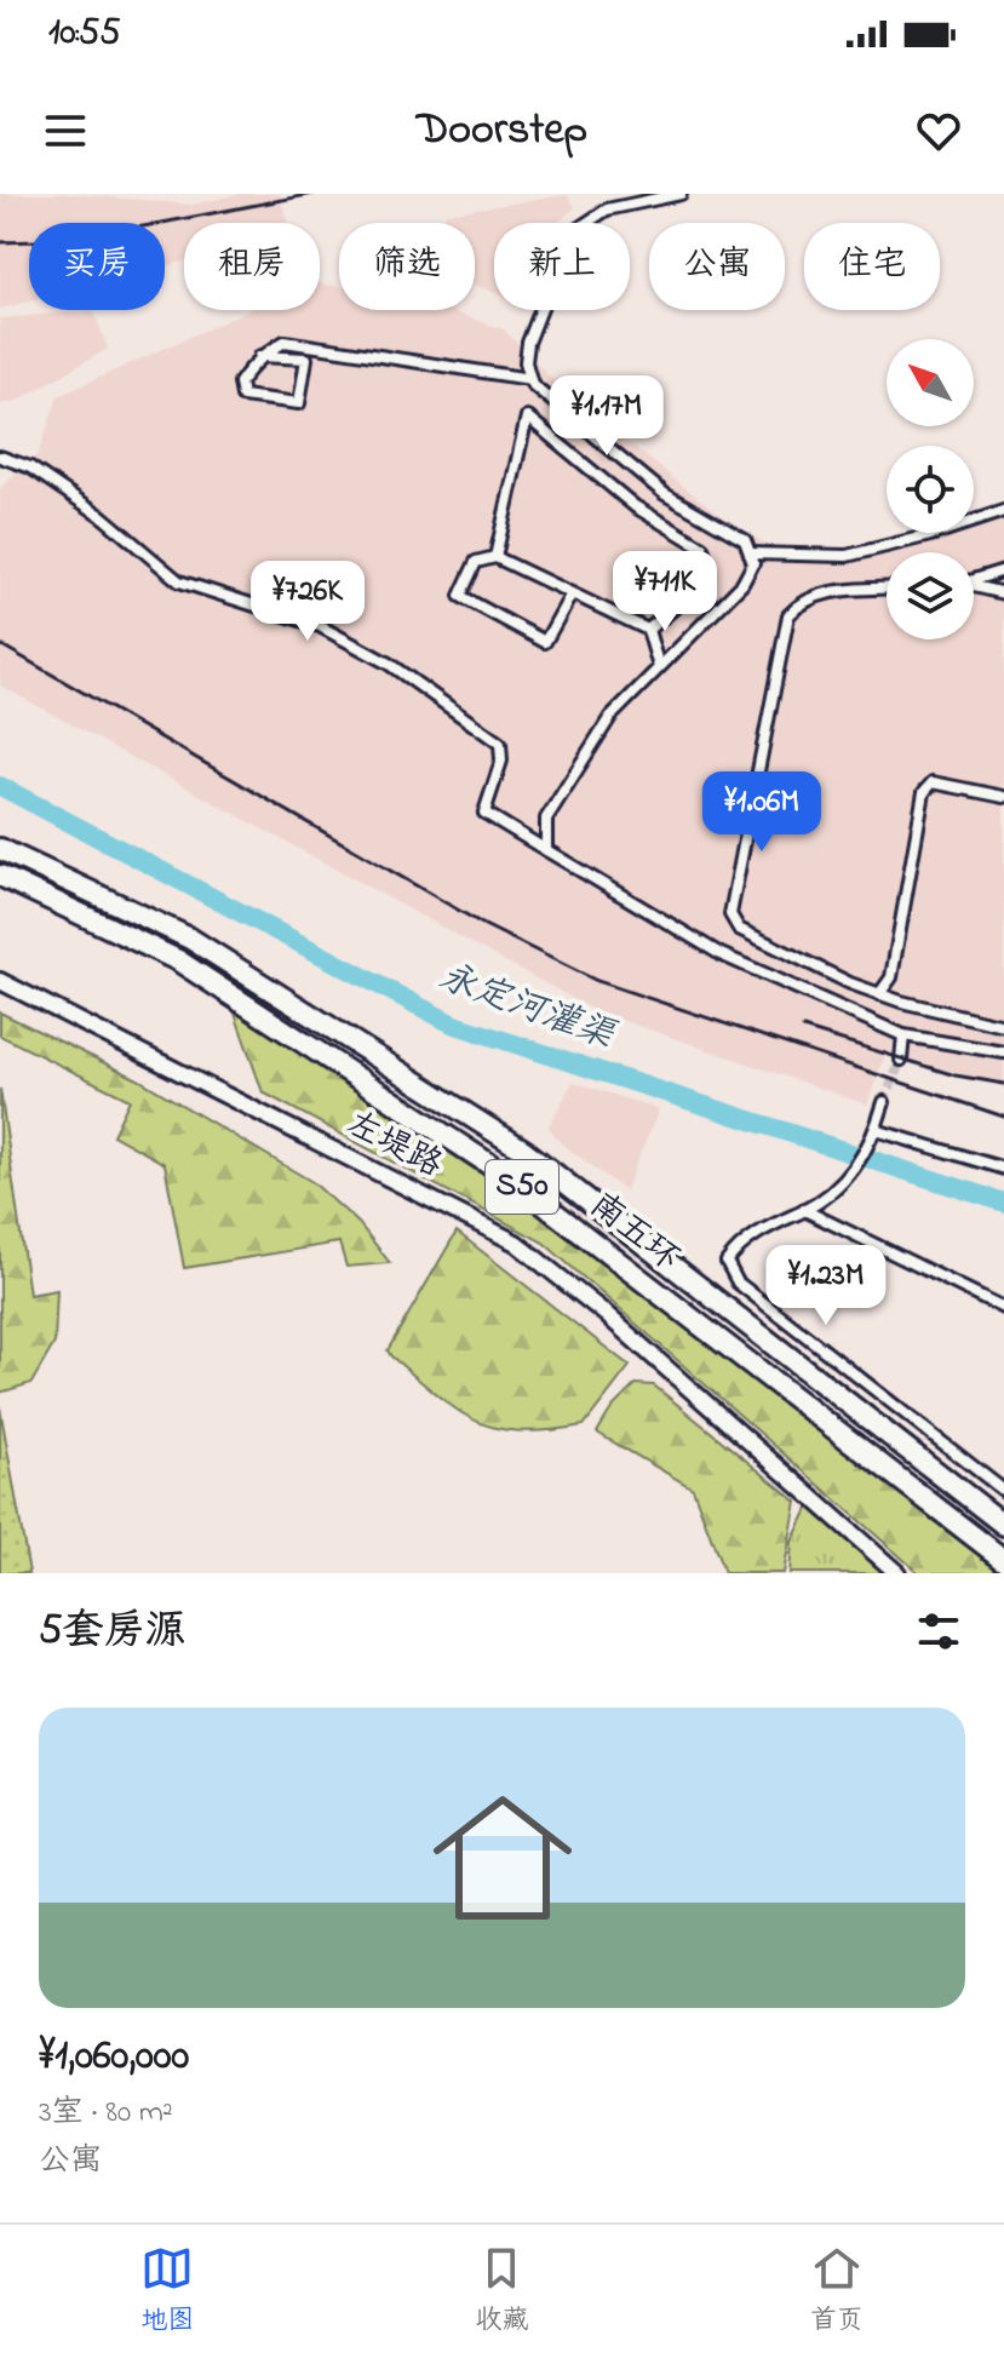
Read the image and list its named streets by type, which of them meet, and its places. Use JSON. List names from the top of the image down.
{
  "streets": {
    "highway": ["S50", "南五环"],
    "main road": ["左堤路"]
  },
  "water": ["永定河灌渠"],
  "north": "top left",
  "page": {
    "status": "10:55",
    "header": "Doorstep",
    "chip": [
      "买房",
      "租房",
      "筛选",
      "新上",
      "公寓",
      "住宅"
    ],
    "price": [
      "¥1.17M",
      "¥711K",
      "¥726K",
      "¥1.06M",
      "¥1.23M"
    ],
    "heading": "5套房源",
    "list": [
      {
        "name": "¥1,060,000",
        "note": "3室 · 80 m² · 公寓"
      }
    ],
    "tabs": ["地图", "收藏", "首页"]
  }
}
